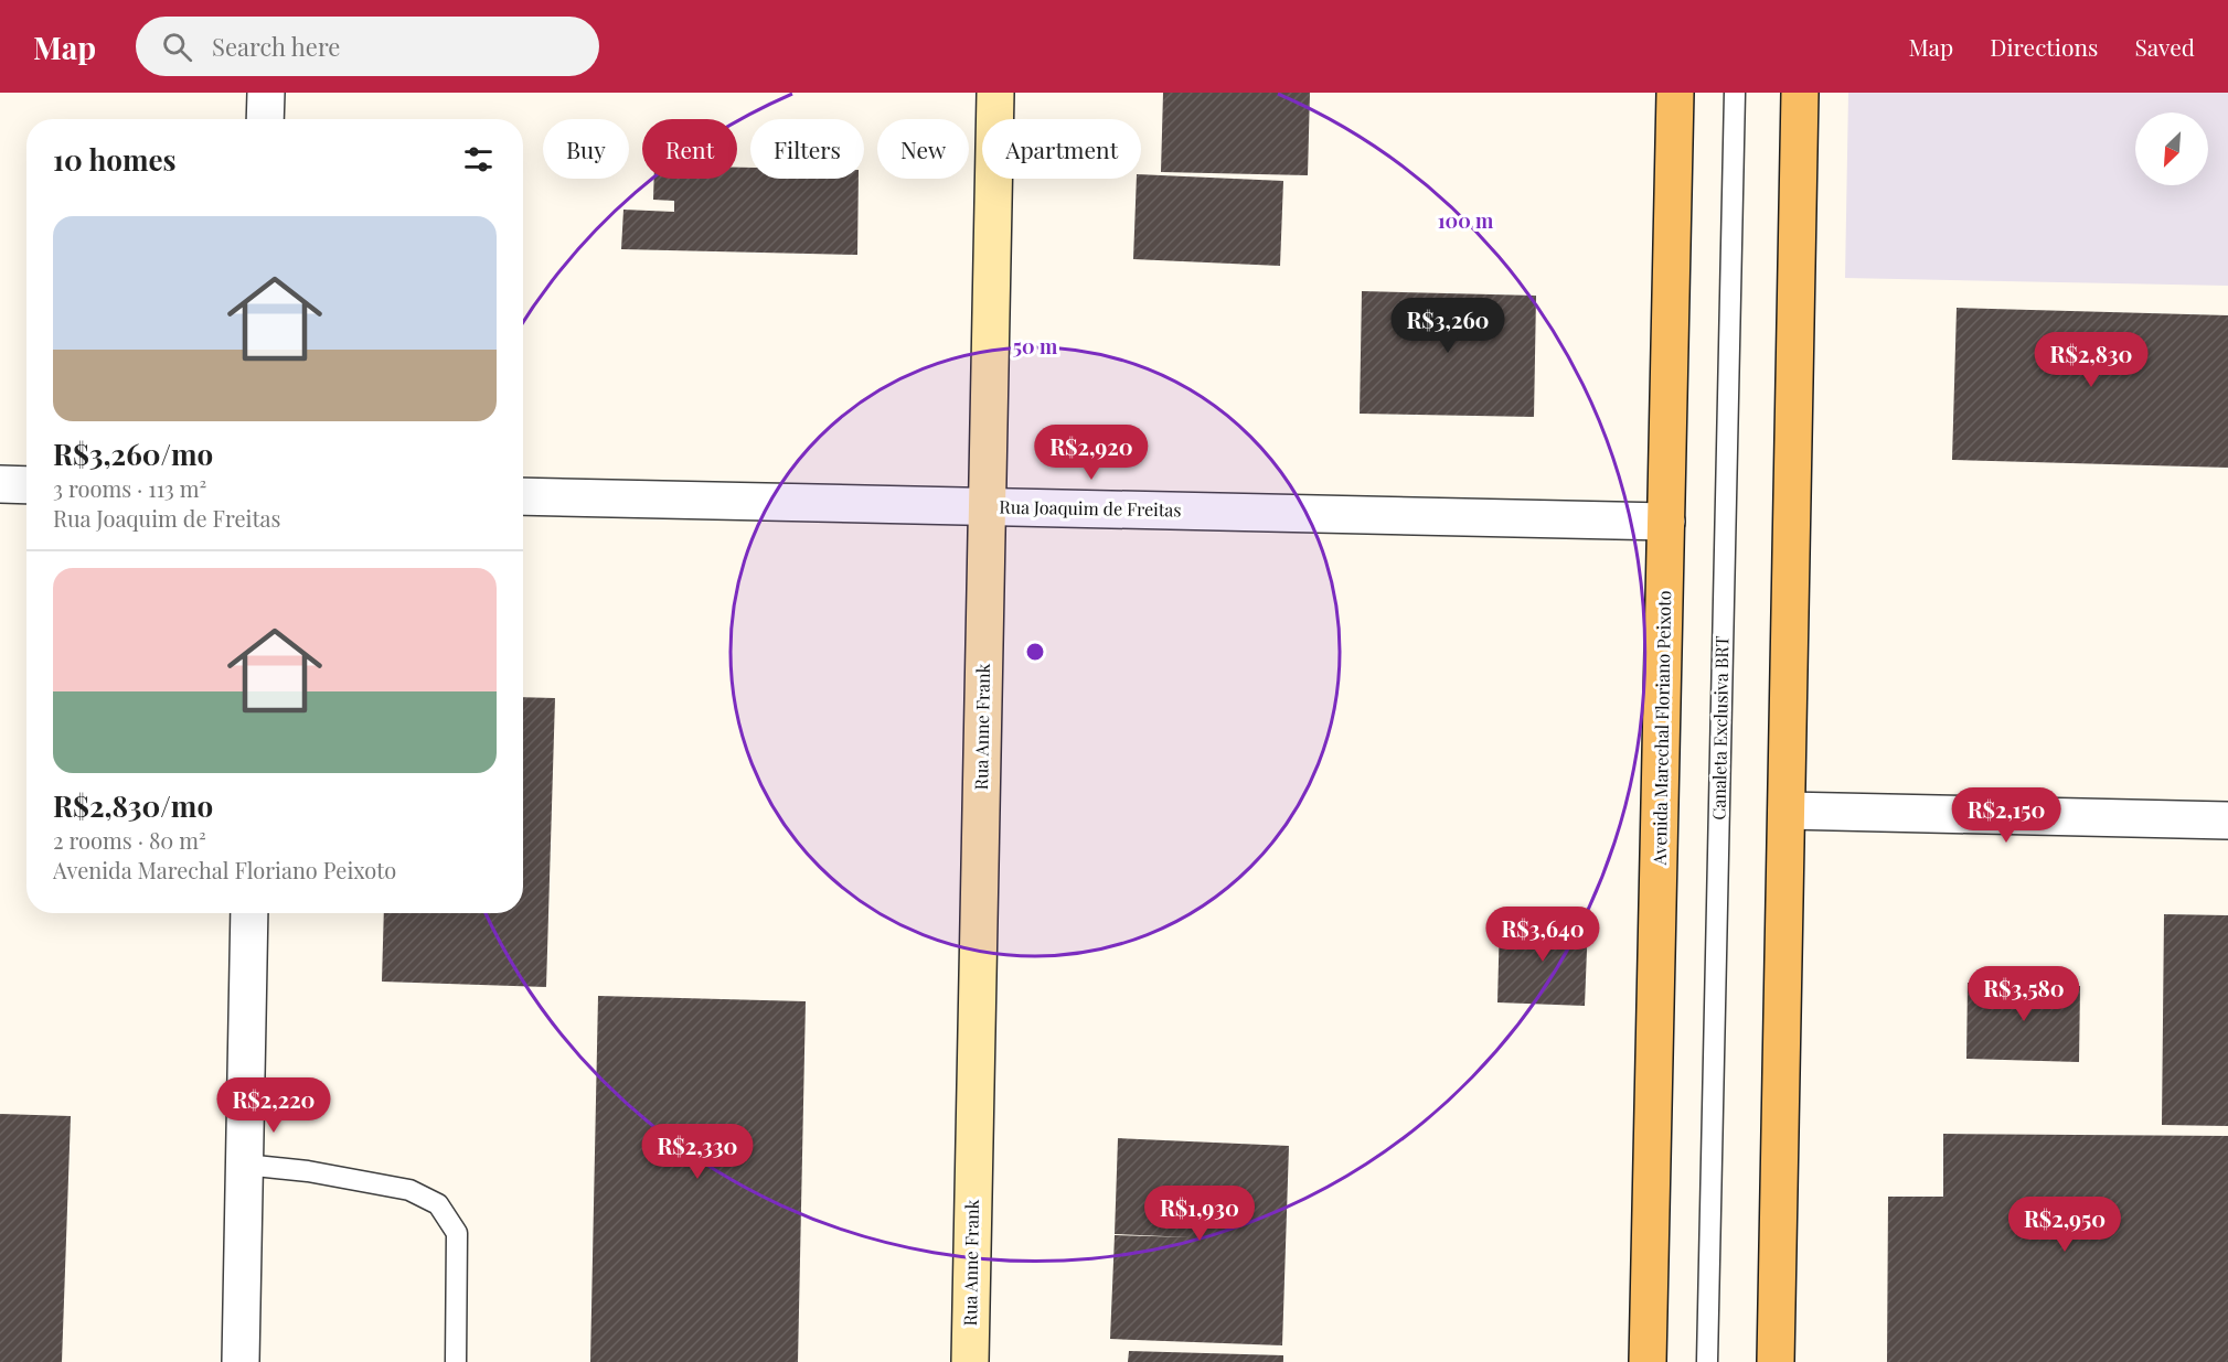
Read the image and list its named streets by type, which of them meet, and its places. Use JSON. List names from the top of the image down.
{
  "streets": {
    "main road": ["Rua Anne Frank", "Avenida Marechal Floriano Peixoto"],
    "street": ["Rua Joaquim de Freitas"],
    "lane": ["Canaleta Exclusiva BRT"]
  },
  "crossings": [
    ["Rua Joaquim de Freitas", "Rua Anne Frank"],
    ["Rua Joaquim de Freitas", "Avenida Marechal Floriano Peixoto"]
  ],
  "north": "bottom left",
  "page": {
    "header": "Map",
    "search": "Search here",
    "nav": ["Map", "Directions", "Saved"],
    "chip": [
      "Buy",
      "Rent",
      "Filters",
      "New",
      "Apartment"
    ],
    "heading": "10 homes",
    "list": [
      {
        "name": "R$3,260/mo",
        "note": "3 rooms · 113 m² · Rua Joaquim de Freitas"
      },
      {
        "name": "R$2,830/mo",
        "note": "2 rooms · 80 m² · Avenida Marechal Floriano Peixoto"
      }
    ],
    "price": [
      "R$3,260",
      "R$2,830",
      "R$2,920",
      "R$2,150",
      "R$3,640",
      "R$3,580",
      "R$2,220",
      "R$2,330",
      "R$1,930",
      "R$2,950"
    ]
  },
  "rings": ["100 m", "50 m"]
}
